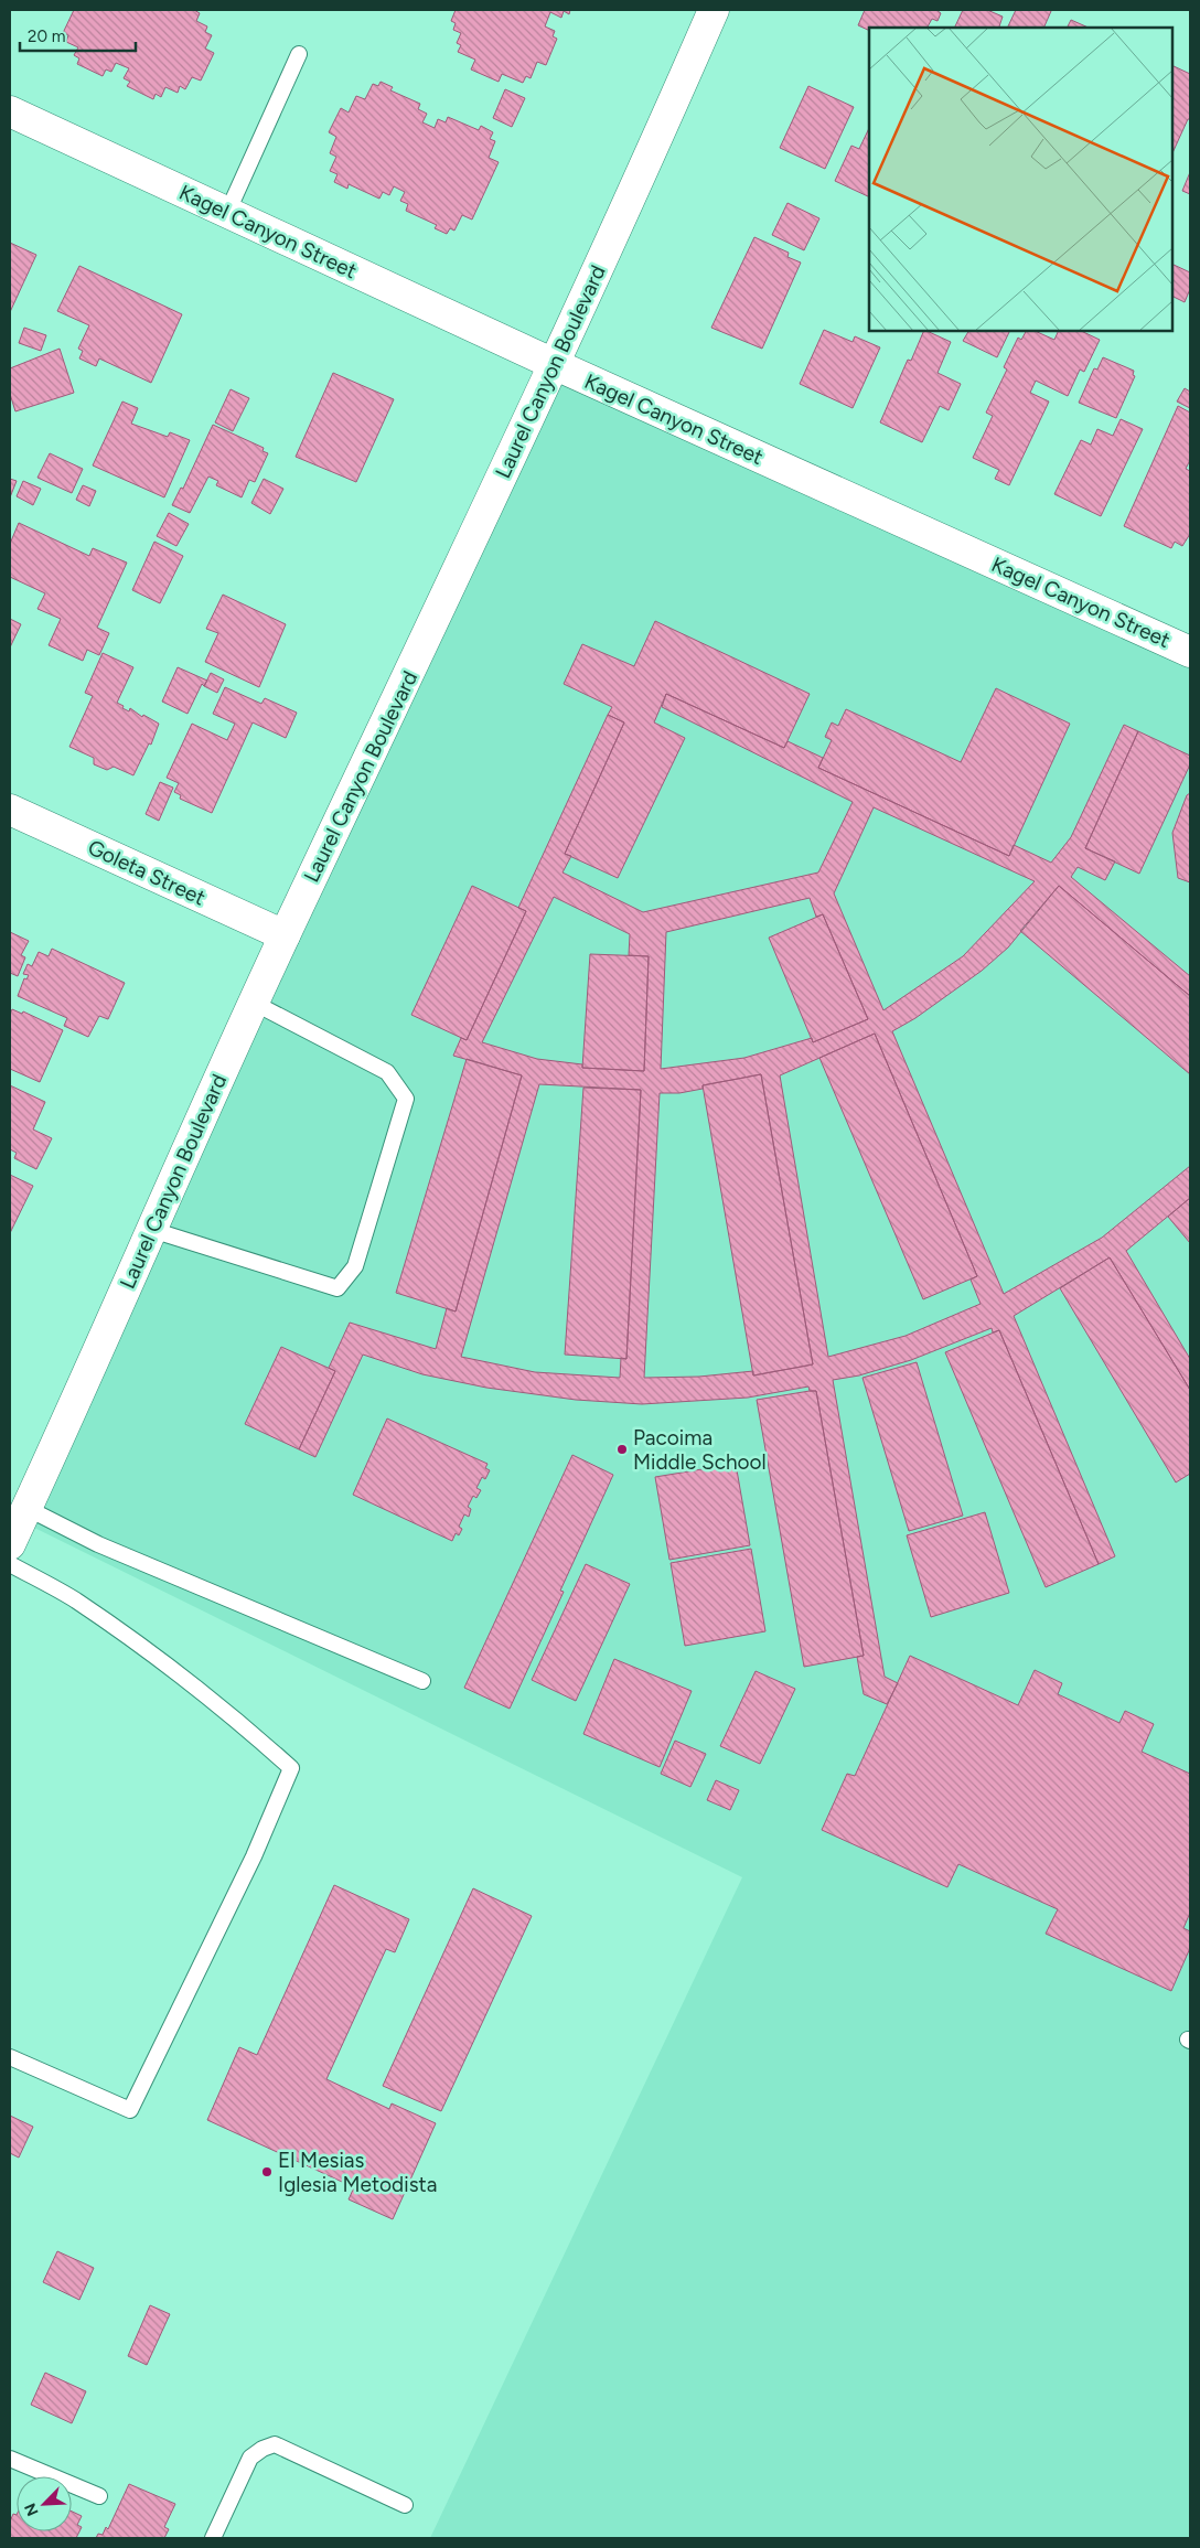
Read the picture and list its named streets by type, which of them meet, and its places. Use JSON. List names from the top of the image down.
{
  "streets": {
    "main road": ["Kagel Canyon Street", "Laurel Canyon Boulevard", "Goleta Street"]
  },
  "crossings": [
    ["Kagel Canyon Street", "Laurel Canyon Boulevard"],
    ["Laurel Canyon Boulevard", "Goleta Street"]
  ],
  "places": ["Pacoima Middle School", "El Mesias Iglesia Metodista"],
  "scale_bar": "20 m",
  "north": "bottom left"
}
